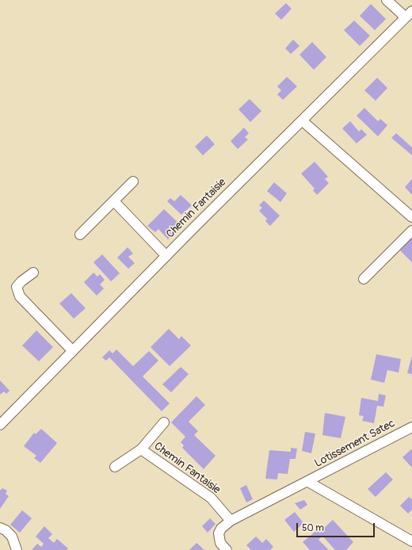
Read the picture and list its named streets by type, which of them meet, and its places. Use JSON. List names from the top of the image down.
{
  "streets": {
    "street": ["Chemin Fantaisie", "Lotissement Satec"]
  },
  "crossings": [
    ["Chemin Fantaisie", "Lotissement Satec"]
  ],
  "scale_bar": "50 m"
}
